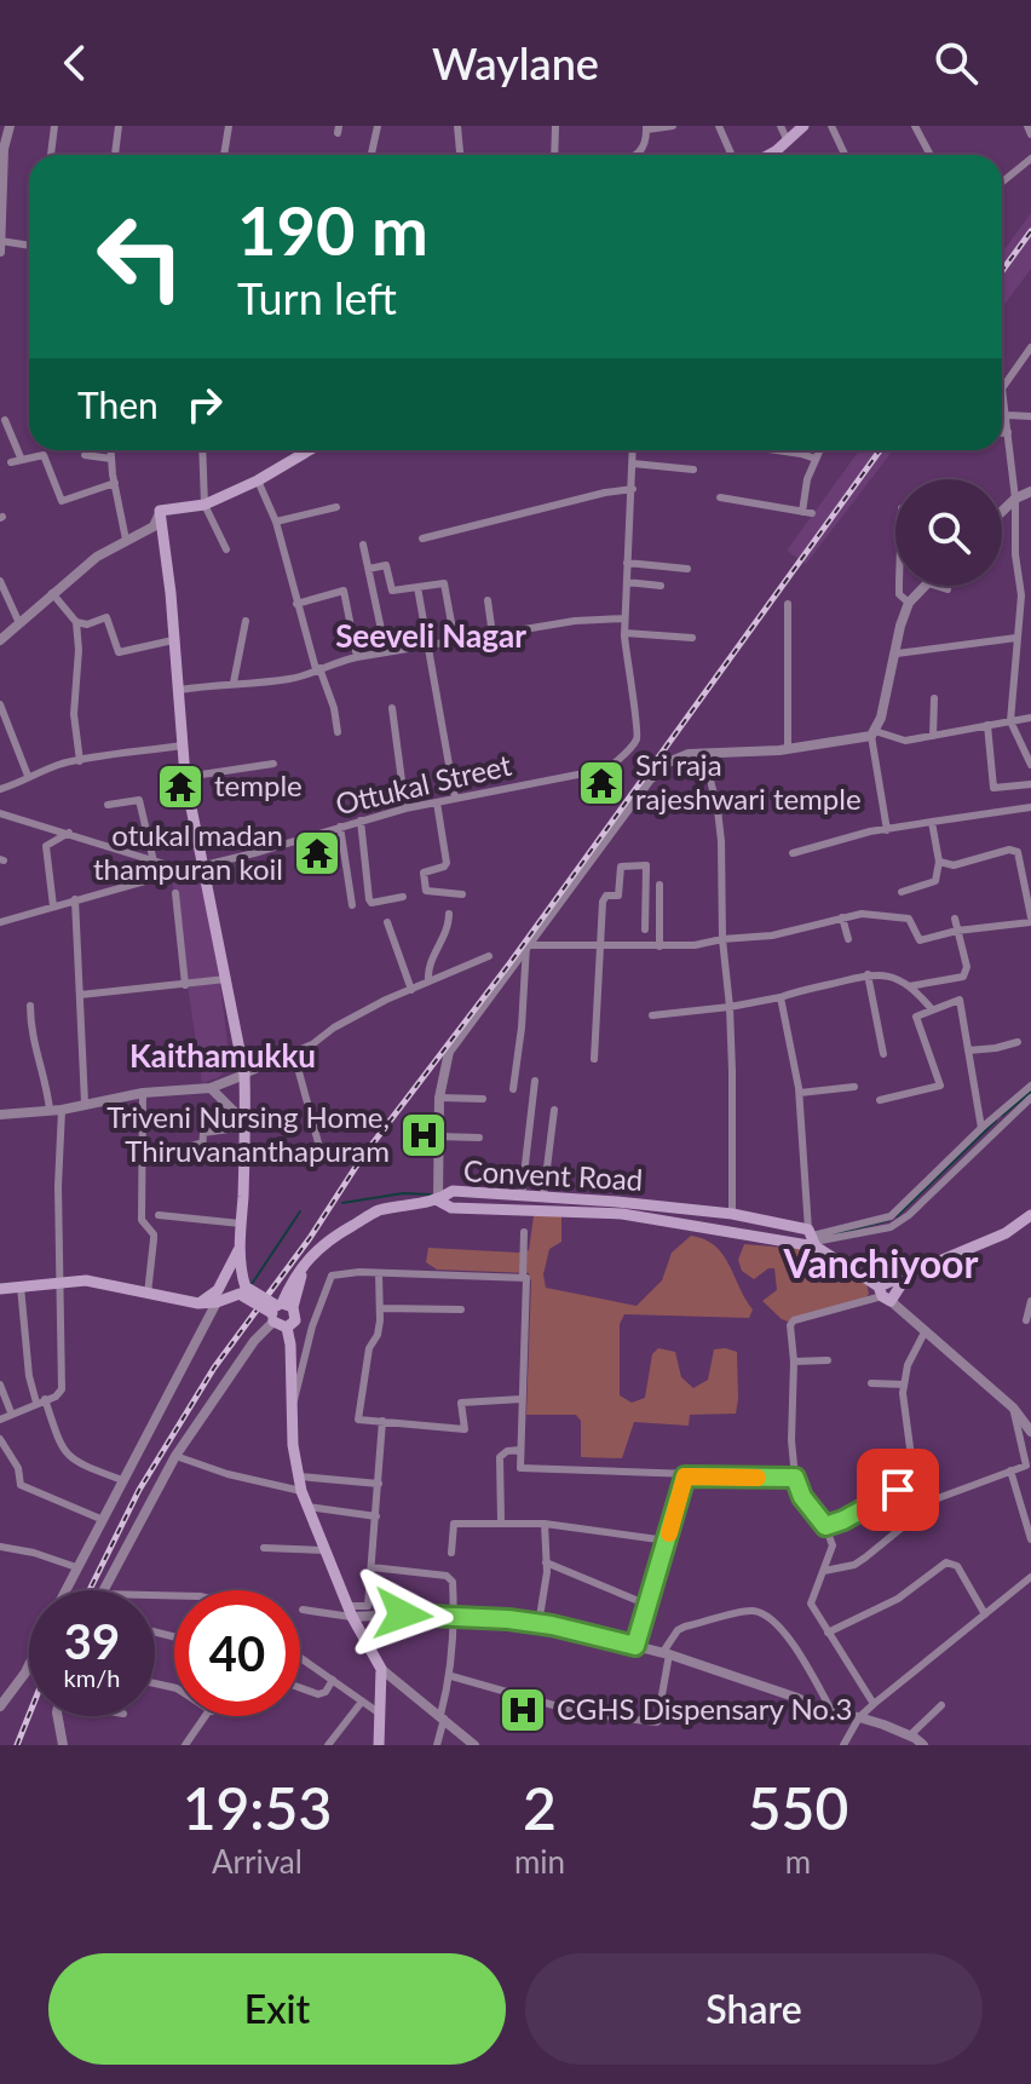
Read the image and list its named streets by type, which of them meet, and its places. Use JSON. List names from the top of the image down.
{
  "streets": {
    "main road": ["Convent Road"],
    "street": ["Ottukal Street"]
  },
  "districts": ["Seeveli Nagar", "Kaithamukku", "Vanchiyoor"],
  "places": {
    "temple": ["Sri raja rajeshwari temple", "temple", "otukal madan thampuran koil"],
    "hospital": ["Triveni Nursing Home, Thiruvananthapuram", "CGHS Dispensary No.3"]
  },
  "page": {
    "header": "Waylane",
    "turn": ["190 m", "Turn left"],
    "then": "Then",
    "speed": "39 km/h",
    "limit": "40",
    "eta": [
      "19:53",
      "Arrival",
      "2",
      "min",
      "550",
      "m"
    ],
    "buttons": ["Exit", "Share"]
  }
}
